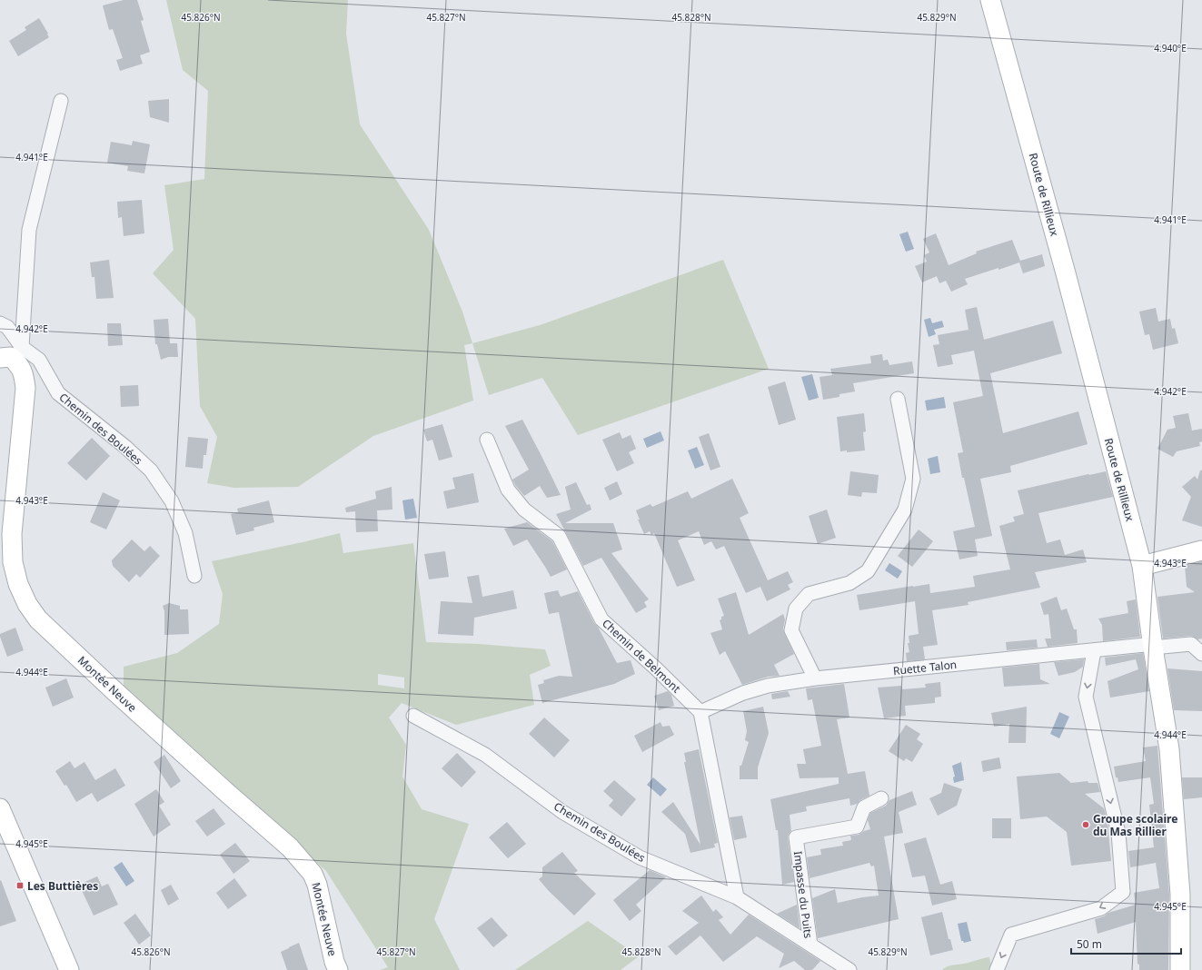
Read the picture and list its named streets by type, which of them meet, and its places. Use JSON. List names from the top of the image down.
{
  "streets": {
    "street": [
      "Route de Rillieux",
      "Chemin des Boulées",
      "Chemin de Belmont",
      "Ruette Talon",
      "Montée Neuve",
      "Impasse du Puits"
    ]
  },
  "crossings": [
    ["Route de Rillieux", "Ruette Talon"],
    ["Chemin des Boulées", "Montée Neuve"],
    ["Chemin des Boulées", "Impasse du Puits"],
    ["Chemin de Belmont", "Ruette Talon"]
  ],
  "places": {
    "other": ["Groupe scolaire du Mas Rillier"],
    "transit": ["Les Buttières"]
  },
  "scale_bar": "50 m",
  "coordinates": [
    "45.826°N",
    "45.827°N",
    "45.828°N",
    "45.829°N",
    "4.940°E",
    "4.941°E",
    "4.942°E",
    "4.943°E",
    "4.944°E",
    "4.945°E"
  ]
}
